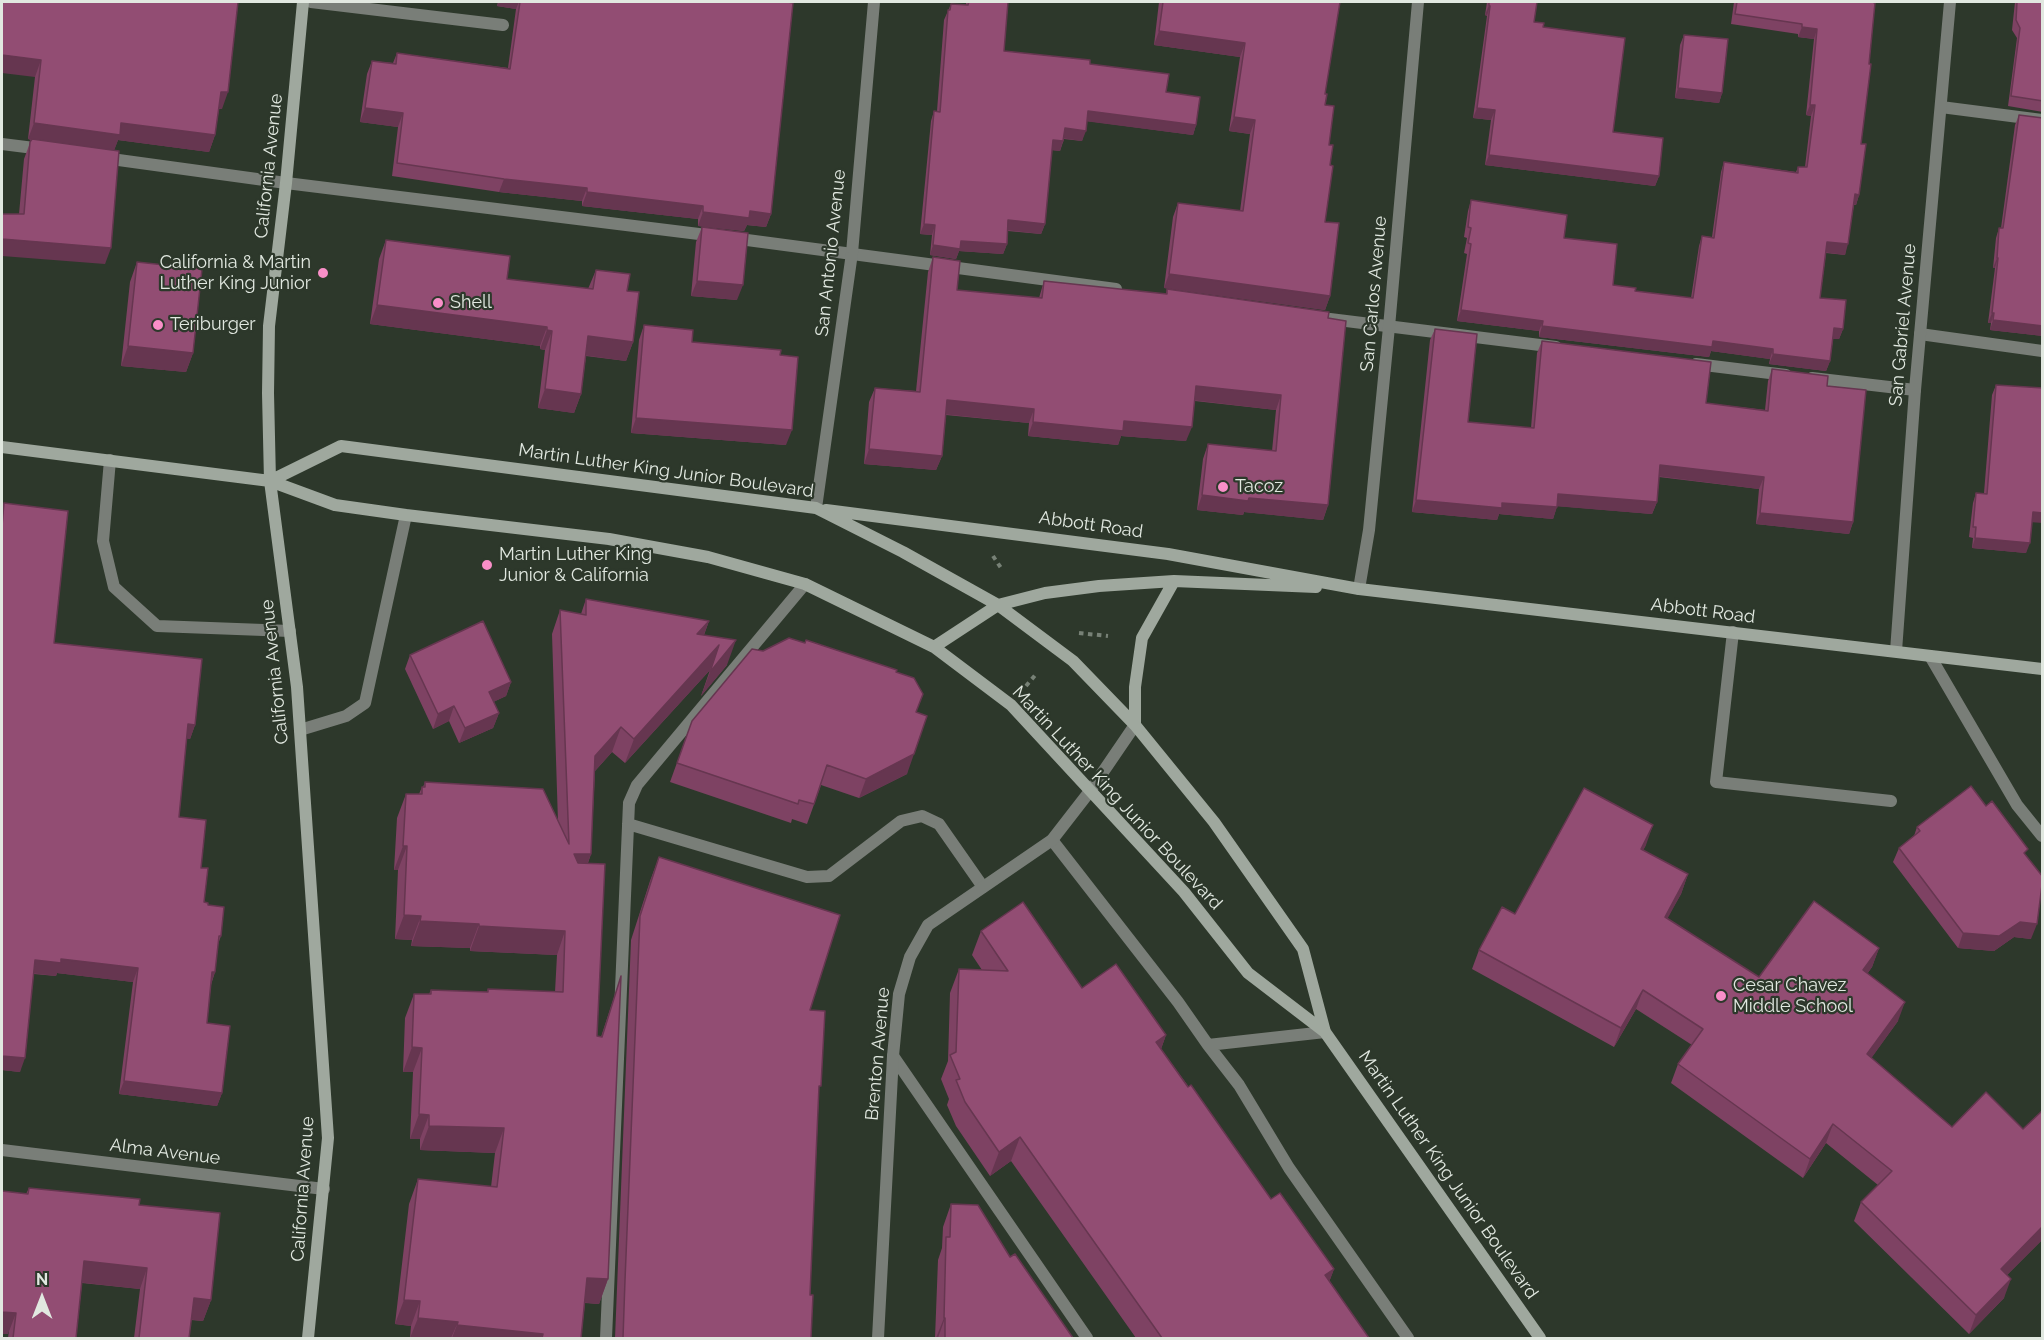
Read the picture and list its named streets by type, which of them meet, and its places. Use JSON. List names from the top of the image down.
{
  "streets": {
    "main road": ["California Avenue", "Martin Luther King Junior Boulevard", "Abbott Road"],
    "street": [
      "San Antonio Avenue",
      "San Carlos Avenue",
      "San Gabriel Avenue",
      "Brenton Avenue",
      "Alma Avenue"
    ]
  },
  "crossings": [
    ["California Avenue", "Martin Luther King Junior Boulevard"],
    ["California Avenue", "Alma Avenue"],
    ["San Antonio Avenue", "Martin Luther King Junior Boulevard"],
    ["San Antonio Avenue", "Abbott Road"],
    ["San Carlos Avenue", "Abbott Road"],
    ["San Gabriel Avenue", "Abbott Road"],
    ["Martin Luther King Junior Boulevard", "Abbott Road"],
    ["Martin Luther King Junior Boulevard", "Brenton Avenue"]
  ],
  "places": [
    "California & Martin Luther King Junior",
    "Shell",
    "Teriburger",
    "Tacoz",
    "Martin Luther King Junior & California",
    "Cesar Chavez Middle School"
  ],
  "north": "top"
}
